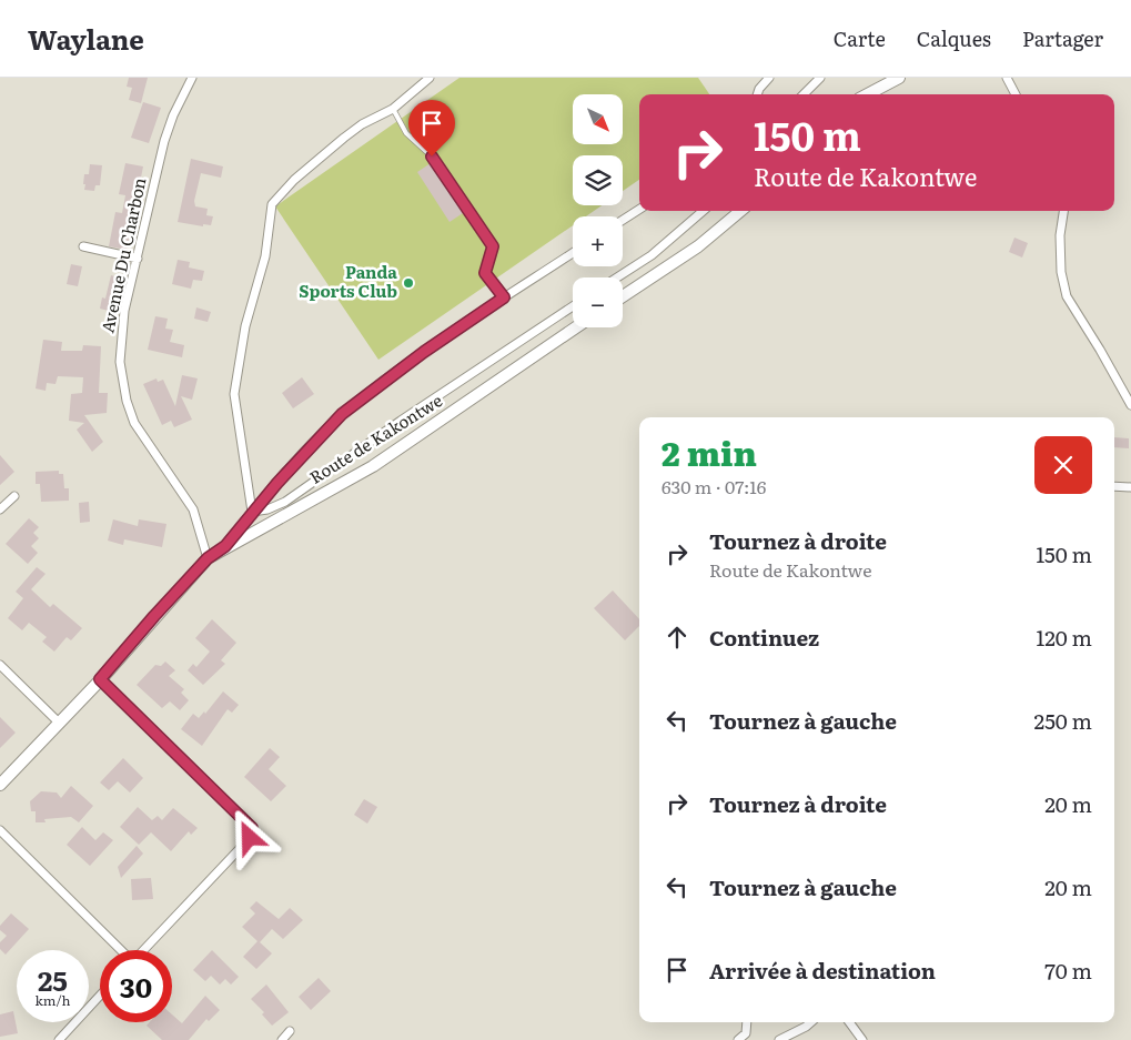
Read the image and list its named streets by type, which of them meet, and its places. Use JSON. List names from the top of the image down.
{
  "streets": {
    "street": ["Avenue Du Charbon", "Route de Kakontwe"]
  },
  "crossings": [
    ["Avenue Du Charbon", "Route de Kakontwe"]
  ],
  "places": ["Panda Sports Club"],
  "north": "bottom right",
  "page": {
    "header": "Waylane",
    "nav": ["Carte", "Calques", "Partager"],
    "map_buttons": ["+", "−"],
    "turn": ["150 m", "Route de Kakontwe"],
    "heading": ["2 min", "630 m · 07:16"],
    "list": [
      {
        "name": "Tournez à droite",
        "note": "Route de Kakontwe",
        "value": "150 m"
      },
      {
        "name": "Continuez",
        "value": "120 m"
      },
      {
        "name": "Tournez à gauche",
        "value": "250 m"
      },
      {
        "name": "Tournez à droite",
        "value": "20 m"
      },
      {
        "name": "Tournez à gauche",
        "value": "20 m"
      },
      {
        "name": "Arrivée à destination",
        "value": "70 m"
      }
    ],
    "speed": "25 km/h",
    "limit": "30"
  }
}
